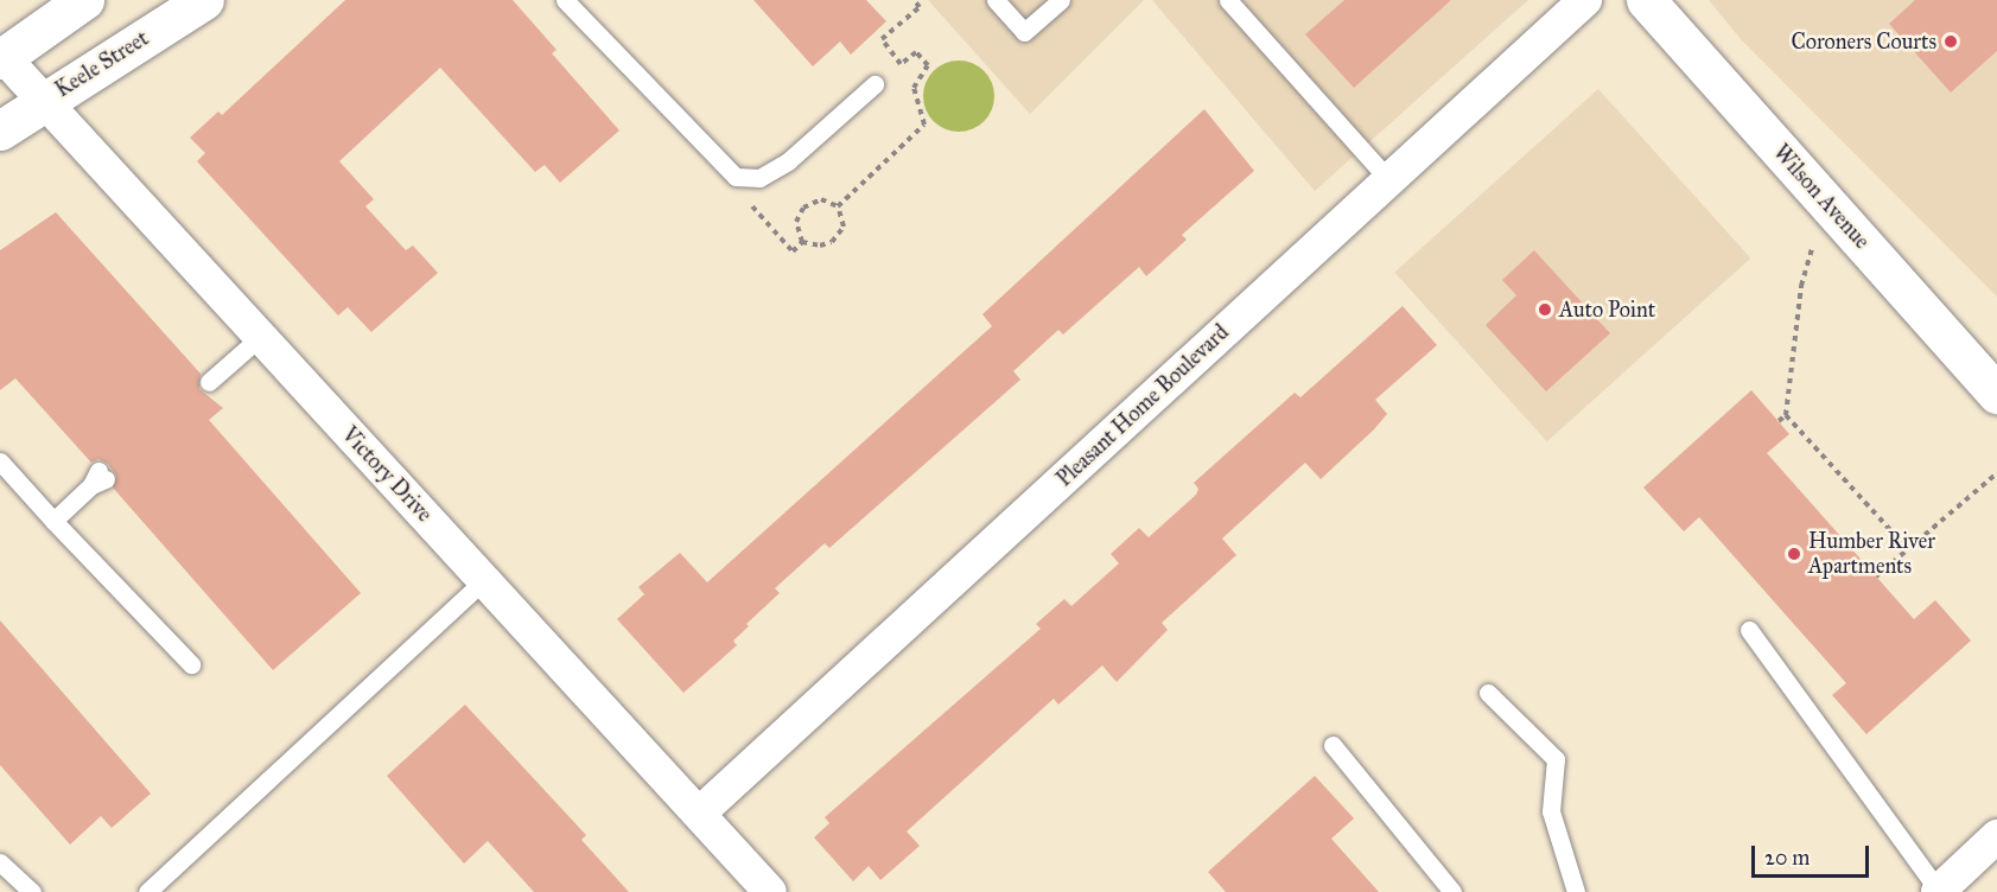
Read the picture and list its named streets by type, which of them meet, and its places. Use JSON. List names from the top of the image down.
{
  "streets": {
    "main road": ["Keele Street", "Wilson Avenue"],
    "street": ["Pleasant Home Boulevard", "Victory Drive"]
  },
  "crossings": [
    ["Keele Street", "Victory Drive"],
    ["Pleasant Home Boulevard", "Victory Drive"]
  ],
  "places": ["Coroners Courts", "Auto Point", "Humber River Apartments"],
  "scale_bar": "20 m"
}
